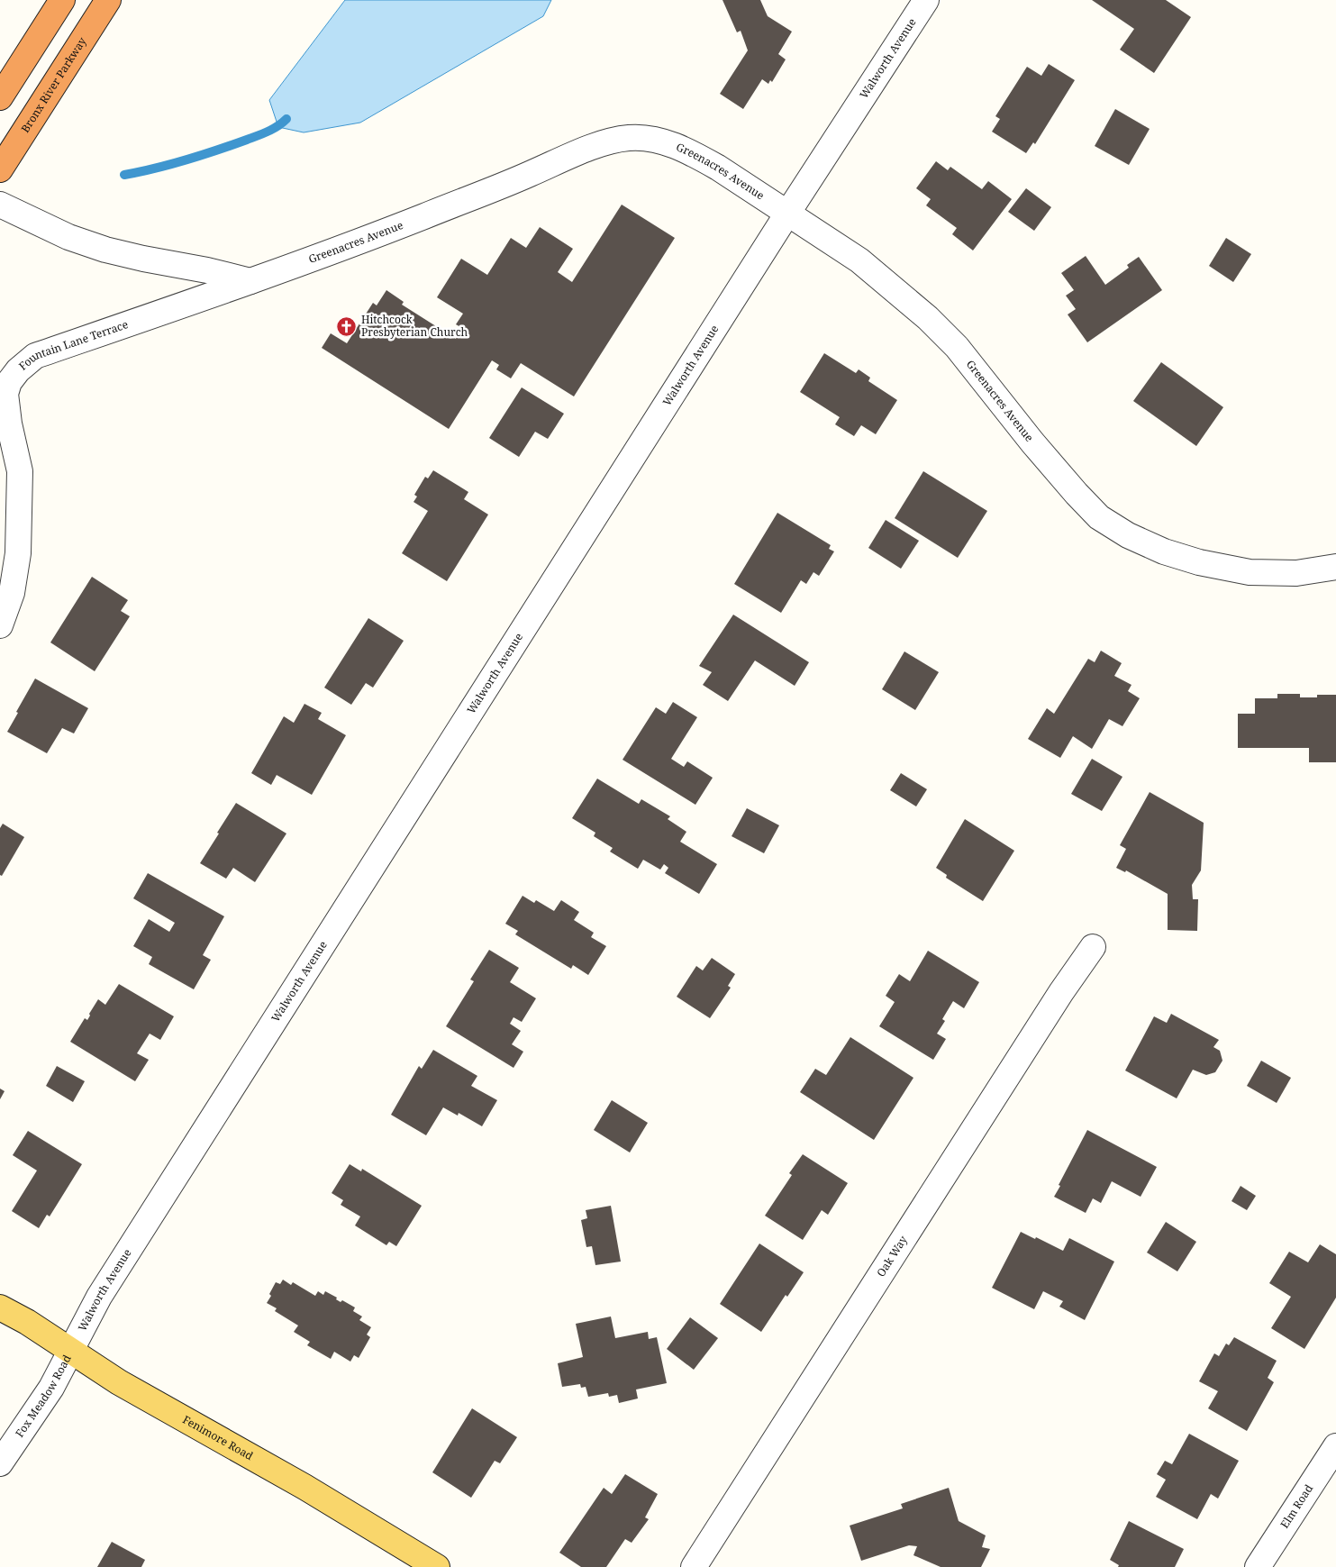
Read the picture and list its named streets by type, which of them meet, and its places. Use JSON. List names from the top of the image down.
{
  "streets": {
    "highway": ["Bronx River Parkway"],
    "main road": ["Fenimore Road"],
    "street": [
      "Walworth Avenue",
      "Greenacres Avenue",
      "Fountain Lane Terrace",
      "Oak Way",
      "Fox Meadow Road",
      "Elm Road"
    ]
  },
  "crossings": [
    ["Walworth Avenue", "Greenacres Avenue"],
    ["Walworth Avenue", "Fox Meadow Road"],
    ["Walworth Avenue", "Fenimore Road"],
    ["Greenacres Avenue", "Fountain Lane Terrace"],
    ["Fox Meadow Road", "Fenimore Road"]
  ],
  "places": {
    "church": ["Hitchcock Presbyterian Church"]
  }
}
